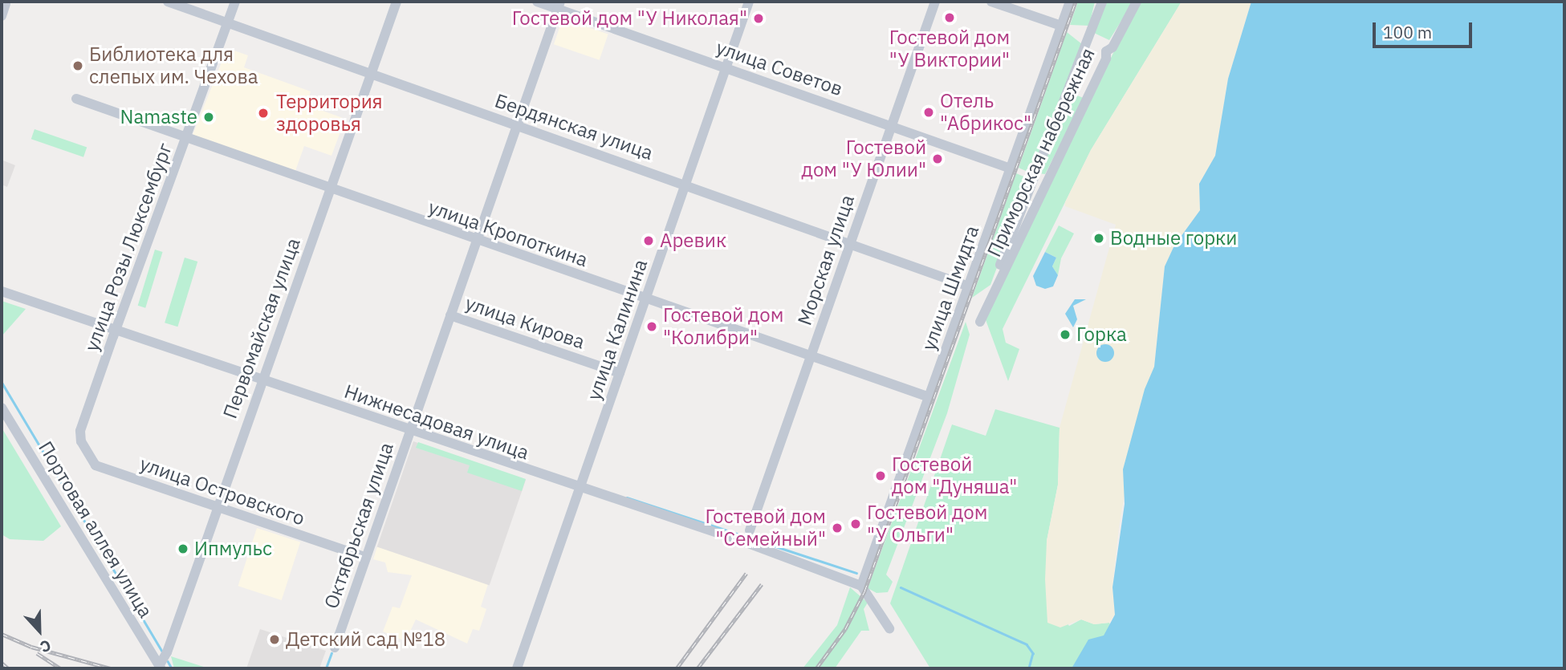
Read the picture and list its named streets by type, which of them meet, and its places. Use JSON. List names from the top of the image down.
{
  "streets": {
    "street": [
      "улица Советов",
      "Бердянская улица",
      "Приморская набережная",
      "улица Кропоткина",
      "улица Розы Люксембург",
      "Морская улица",
      "улица Шмидта",
      "улица Кирова",
      "Первомайская улица",
      "улица Калинина",
      "Нижнесадовая улица",
      "улица Островского",
      "Октябрьская улица",
      "Портовая аллея улица"
    ]
  },
  "crossings": [
    ["улица Советов", "Морская улица"],
    ["улица Советов", "улица Шмидта"],
    ["улица Советов", "улица Калинина"],
    ["улица Советов", "Октябрьская улица"],
    ["Бердянская улица", "улица Розы Люксембург"],
    ["Бердянская улица", "Морская улица"],
    ["Бердянская улица", "улица Шмидта"],
    ["Бердянская улица", "Первомайская улица"],
    ["Бердянская улица", "улица Калинина"],
    ["Бердянская улица", "Октябрьская улица"],
    ["улица Кропоткина", "улица Розы Люксембург"],
    ["улица Кропоткина", "Морская улица"],
    ["улица Кропоткина", "улица Шмидта"],
    ["улица Кропоткина", "Первомайская улица"],
    ["улица Кропоткина", "улица Калинина"],
    ["улица Кропоткина", "Октябрьская улица"],
    ["улица Розы Люксембург", "Нижнесадовая улица"],
    ["улица Розы Люксембург", "улица Островского"],
    ["улица Шмидта", "Нижнесадовая улица"],
    ["улица Кирова", "улица Калинина"],
    ["улица Кирова", "Октябрьская улица"],
    ["Первомайская улица", "Нижнесадовая улица"],
    ["Первомайская улица", "улица Островского"],
    ["Первомайская улица", "Портовая аллея улица"],
    ["улица Калинина", "Нижнесадовая улица"],
    ["Нижнесадовая улица", "Октябрьская улица"],
    ["улица Островского", "Октябрьская улица"]
  ],
  "places": [
    "Гостевой дом \"У Виктории\"",
    "Гостевой дом \"У Николая\"",
    "Библиотека для слепых им. Чехова",
    "Отель \"Абрикос\"",
    "Территория здоровья",
    "Namaste",
    "Гостевой дом \"У Юлии\"",
    "Водные горки",
    "Аревик",
    "Гостевой дом \"Колибри\"",
    "Горка",
    "Гостевой дом \"Дуняша\"",
    "Гостевой дом \"У Ольги\"",
    "Гостевой дом \"Семейный\"",
    "Ипмульс",
    "Детский сад №18"
  ],
  "scale_bar": "100 m",
  "north": "bottom"
}
